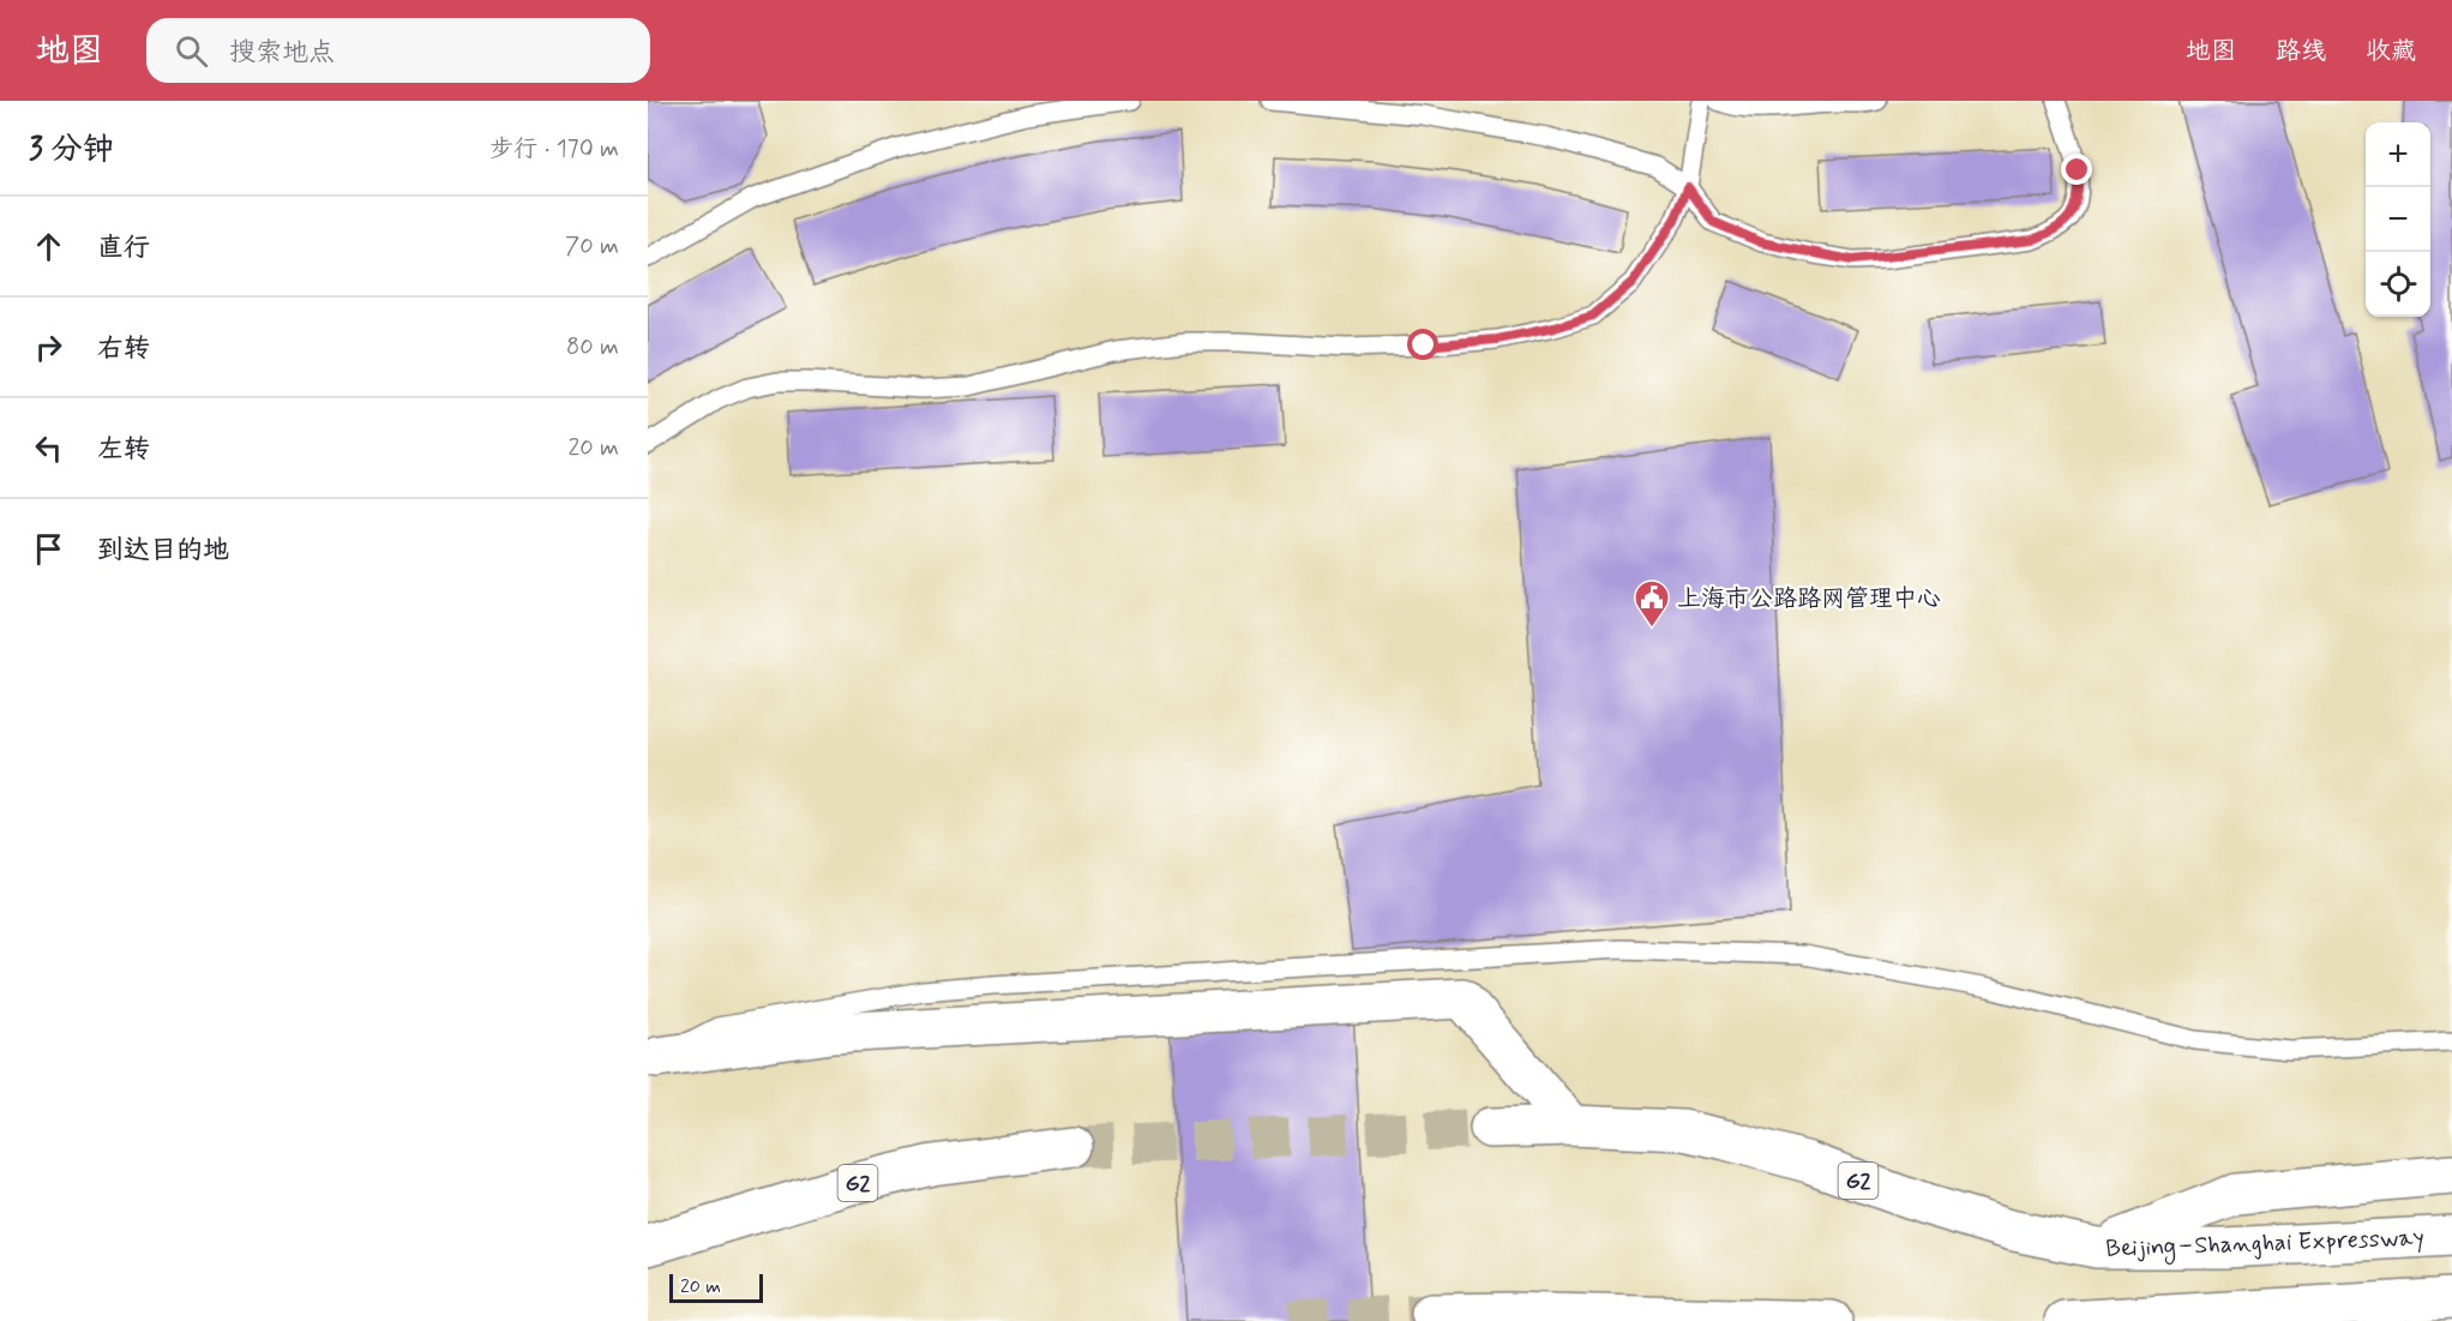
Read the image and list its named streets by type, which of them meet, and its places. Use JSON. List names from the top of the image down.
{
  "streets": {
    "highway": ["G2", "Beijing–Shanghai Expressway"]
  },
  "places": {
    "public building": ["上海市公路路网管理中心"]
  },
  "scale_bar": "20 m",
  "page": {
    "header": "地图",
    "search": "搜索地点",
    "nav": ["地图", "路线", "收藏"],
    "heading": ["3 分钟", "步行 · 170 m"],
    "map_buttons": ["+", "−"],
    "list": [
      ["直行", "70 m"],
      ["右转", "80 m"],
      ["左转", "20 m"],
      "到达目的地"
    ],
    "scale": "20 m"
  }
}
